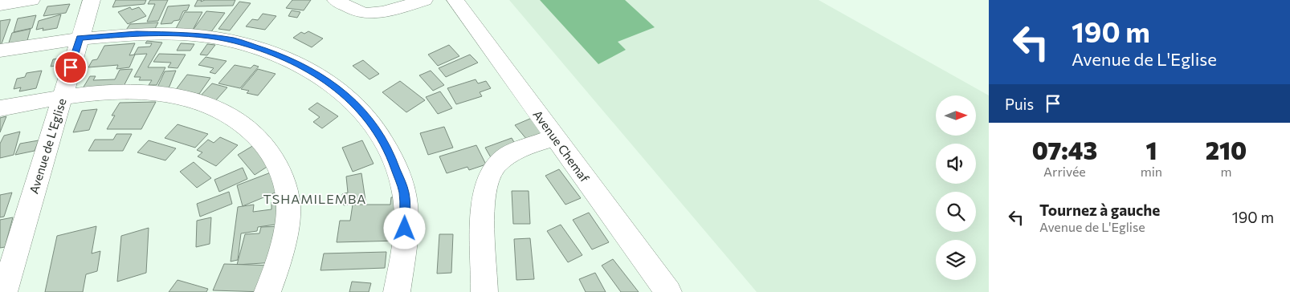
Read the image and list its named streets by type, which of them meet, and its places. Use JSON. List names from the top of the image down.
{
  "streets": {
    "street": ["Avenue de L'Eglise", "Avenue Chemaf"]
  },
  "districts": ["TSHAMILEMBA"],
  "north": "right",
  "page": {
    "turn": ["190 m", "Avenue de L'Eglise"],
    "then": "Puis",
    "eta": [
      "07:43",
      "Arrivée",
      "1",
      "min",
      "210",
      "m"
    ],
    "list": [
      {
        "name": "Tournez à gauche",
        "note": "Avenue de L'Eglise",
        "value": "190 m"
      }
    ]
  }
}
